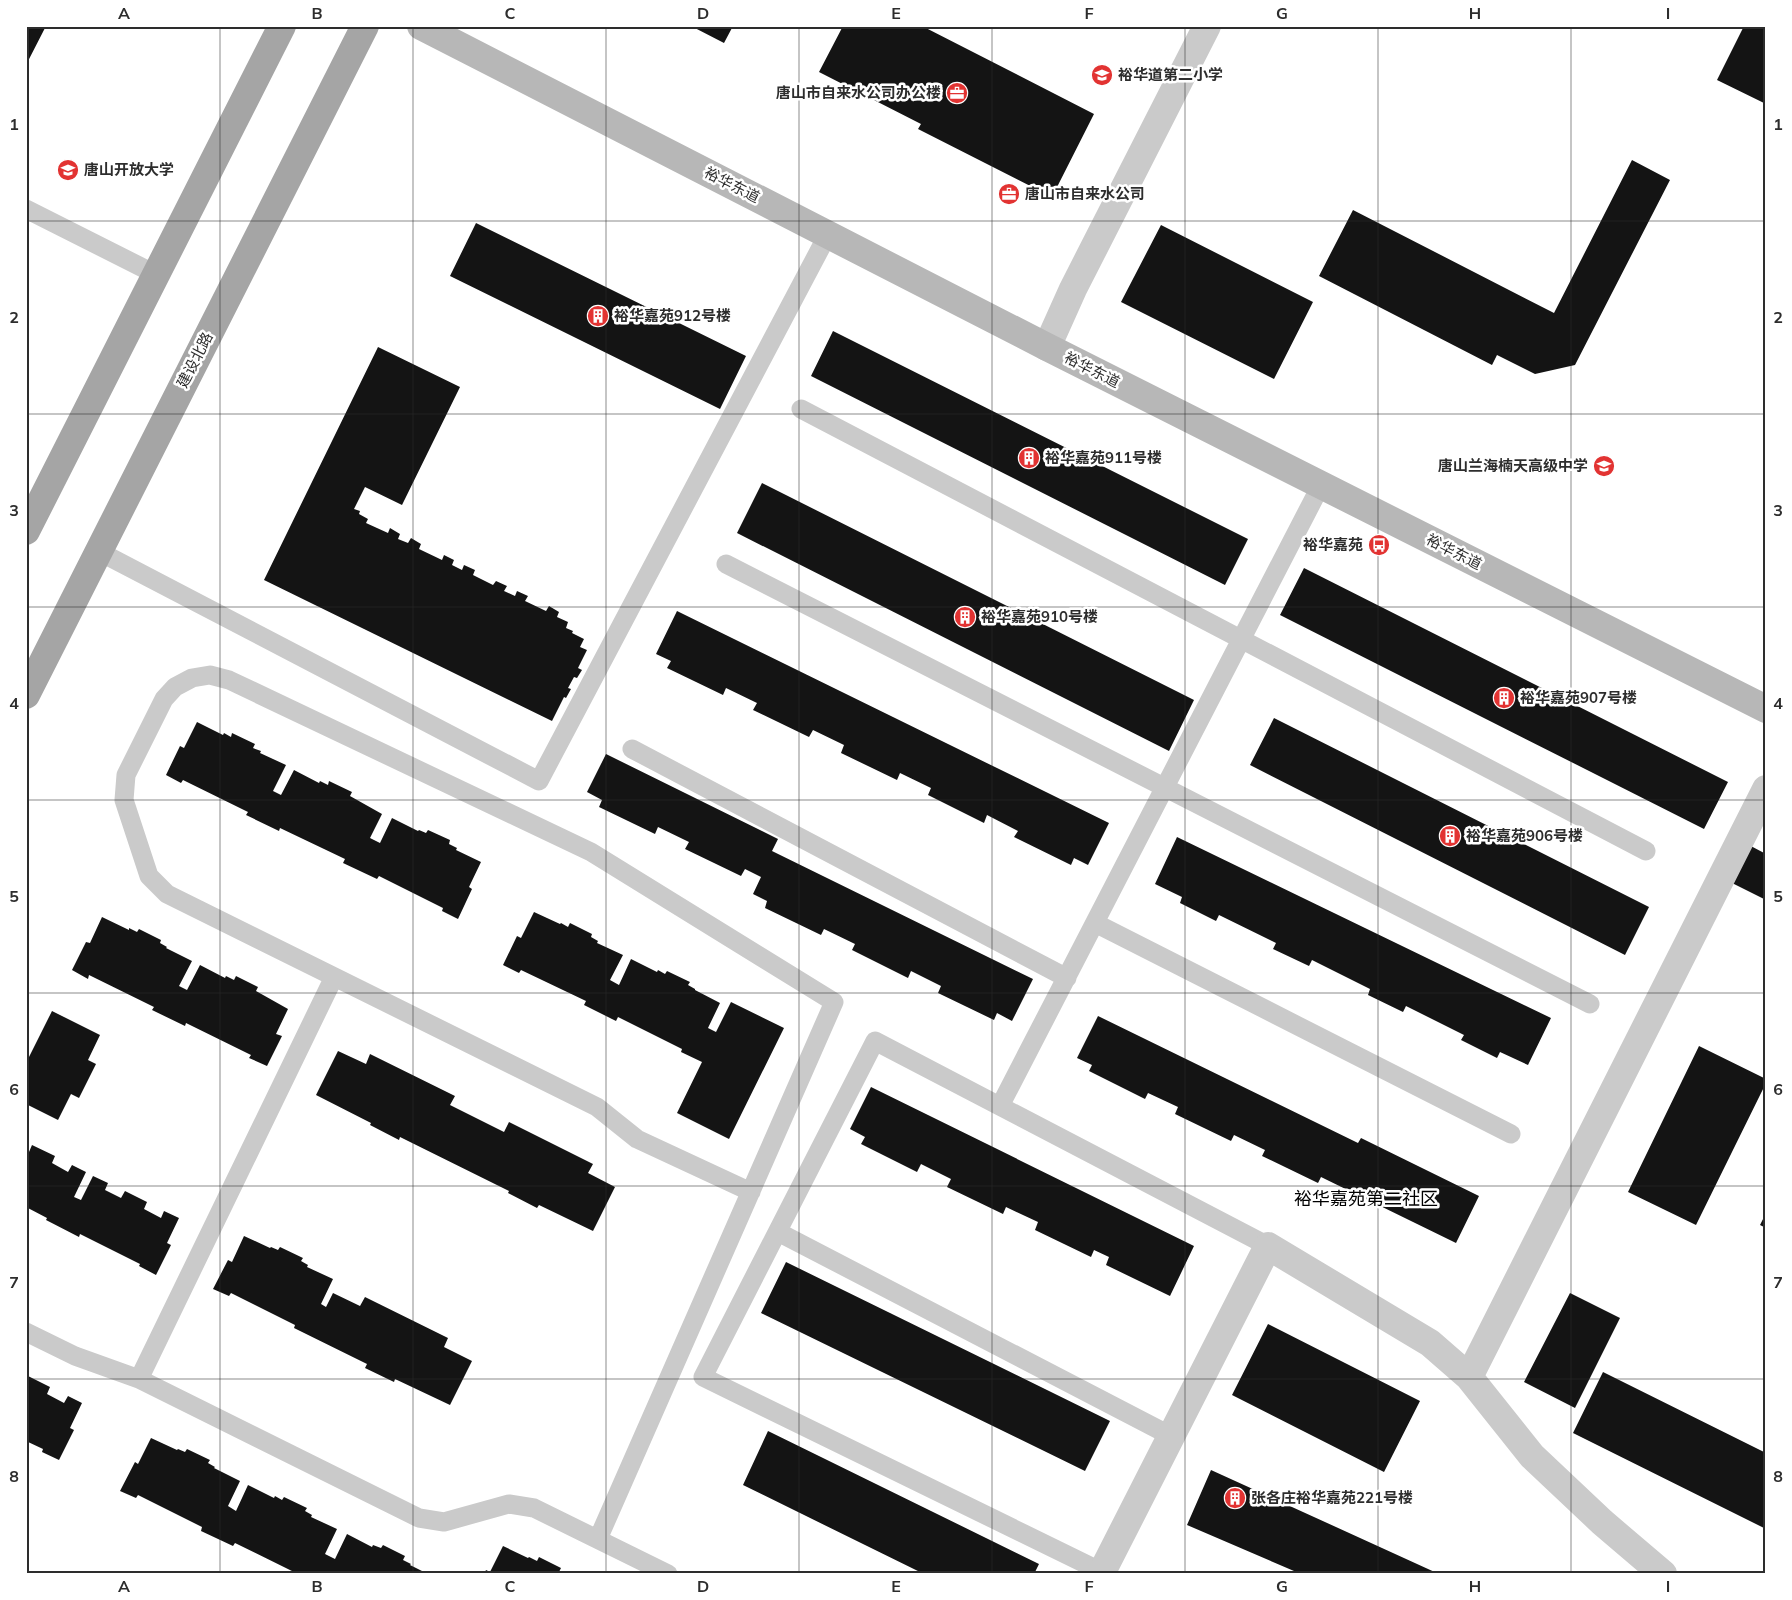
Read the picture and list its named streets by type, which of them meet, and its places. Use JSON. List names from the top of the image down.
{
  "streets": {
    "main road": ["建设北路"],
    "street": ["裕华东道"]
  },
  "districts": ["裕华嘉苑第二社区"],
  "places": {
    "school or university": ["裕华道第二小学", "唐山开放大学", "唐山兰海楠天高级中学"],
    "office": ["唐山市自来水公司办公楼", "唐山市自来水公司"],
    "building": [
      "裕华嘉苑912号楼",
      "裕华嘉苑911号楼",
      "裕华嘉苑910号楼",
      "裕华嘉苑907号楼",
      "裕华嘉苑906号楼",
      "张各庄裕华嘉苑221号楼"
    ],
    "bus stop": ["裕华嘉苑"]
  },
  "grid": {
    "columns": [
      "A",
      "B",
      "C",
      "D",
      "E",
      "F",
      "G",
      "H",
      "I"
    ],
    "rows": [
      "1",
      "2",
      "3",
      "4",
      "5",
      "6",
      "7",
      "8"
    ]
  }
}
